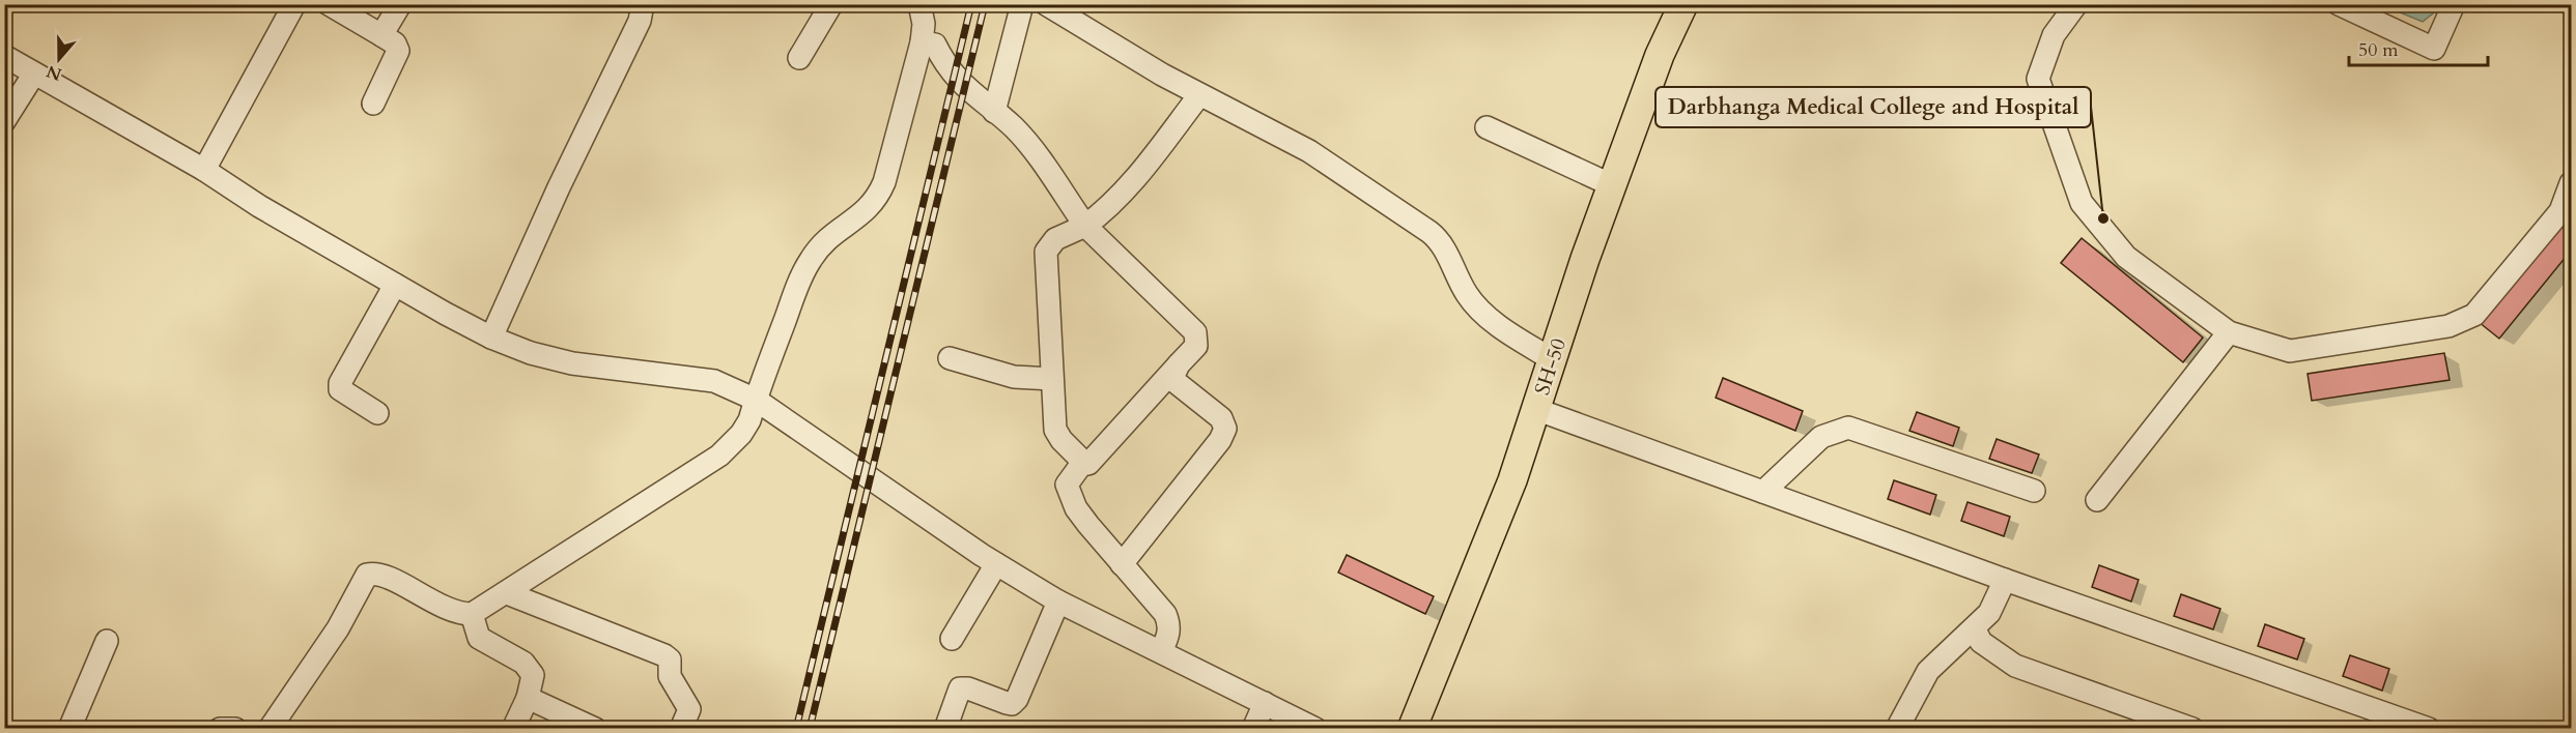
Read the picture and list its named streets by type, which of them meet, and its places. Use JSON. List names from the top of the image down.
{
  "streets": {
    "main road": ["SH-50"]
  },
  "places": ["Darbhanga Medical College and Hospital"],
  "scale_bar": "50 m",
  "north": "bottom"
}
